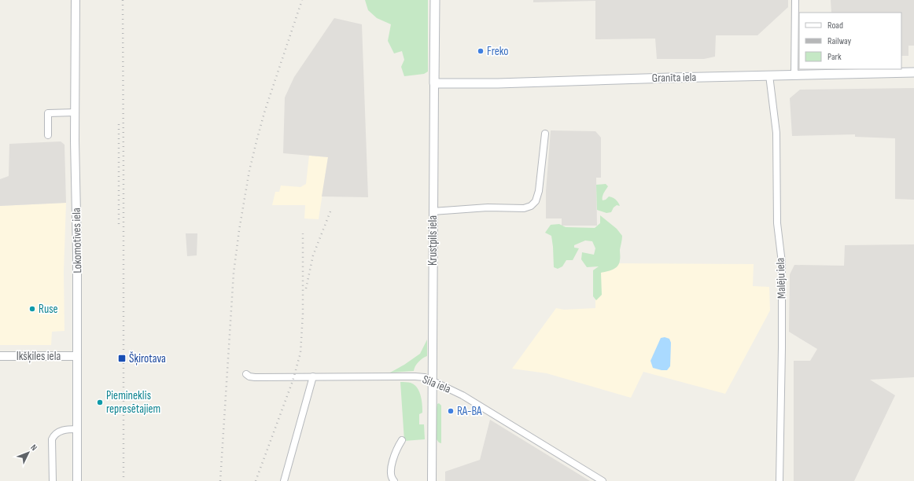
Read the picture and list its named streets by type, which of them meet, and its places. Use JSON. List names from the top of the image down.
{
  "streets": {
    "main road": ["Granīta iela", "Krustpils iela"],
    "street": [
      "Lokomotīves iela",
      "Malēju iela",
      "Ikšķiles iela",
      "Sila iela"
    ]
  },
  "crossings": [
    ["Granīta iela", "Krustpils iela"],
    ["Granīta iela", "Malēju iela"],
    ["Lokomotīves iela", "Ikšķiles iela"],
    ["Krustpils iela", "Sila iela"]
  ],
  "places": {
    "other": [
      "Freko",
      "Ruse",
      "Piemineklis represētajiem",
      "RA-BA"
    ],
    "transit": ["Šķirotava"]
  },
  "legend": ["Road", "Railway", "Park"],
  "north": "top right"
}
